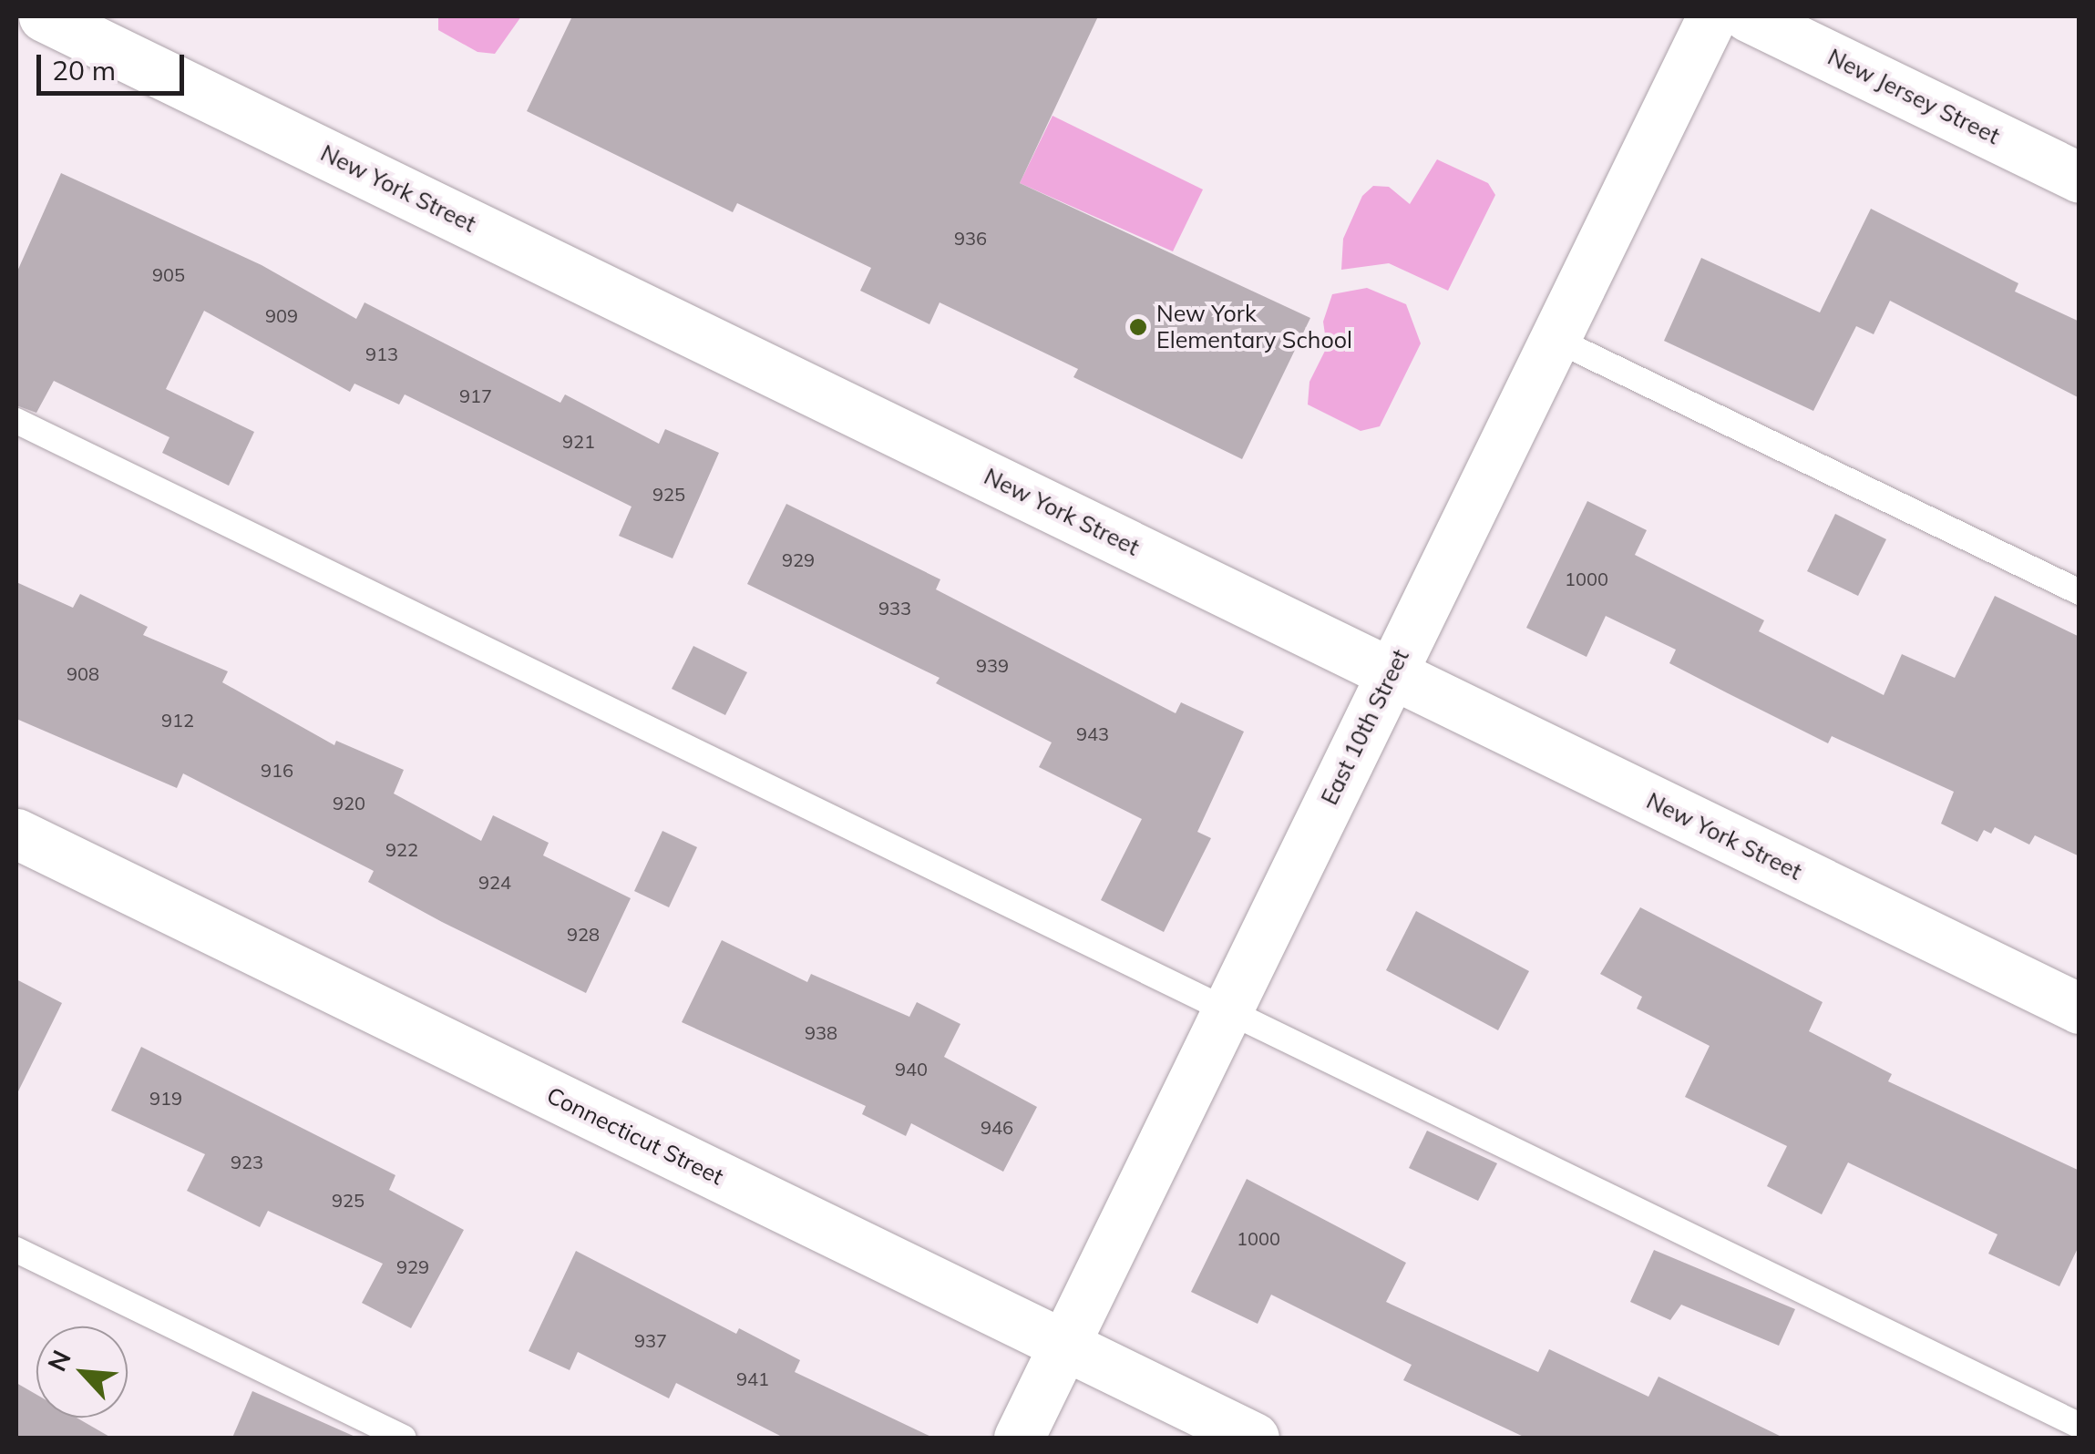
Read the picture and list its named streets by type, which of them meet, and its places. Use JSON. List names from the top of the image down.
{
  "streets": {
    "street": [
      "New Jersey Street",
      "New York Street",
      "East 10th Street",
      "Connecticut Street"
    ]
  },
  "crossings": [
    ["New York Street", "East 10th Street"],
    ["East 10th Street", "Connecticut Street"]
  ],
  "places": ["New York Elementary School"],
  "house_numbers": [
    "936",
    "905",
    "909",
    "913",
    "917",
    "921",
    "925",
    "929",
    "1000",
    "933",
    "939",
    "908",
    "912",
    "943",
    "916",
    "920",
    "922",
    "924",
    "928",
    "938",
    "940",
    "919",
    "946",
    "923",
    "925",
    "1000",
    "929",
    "937",
    "941"
  ],
  "scale_bar": "20 m",
  "north": "top left"
}
